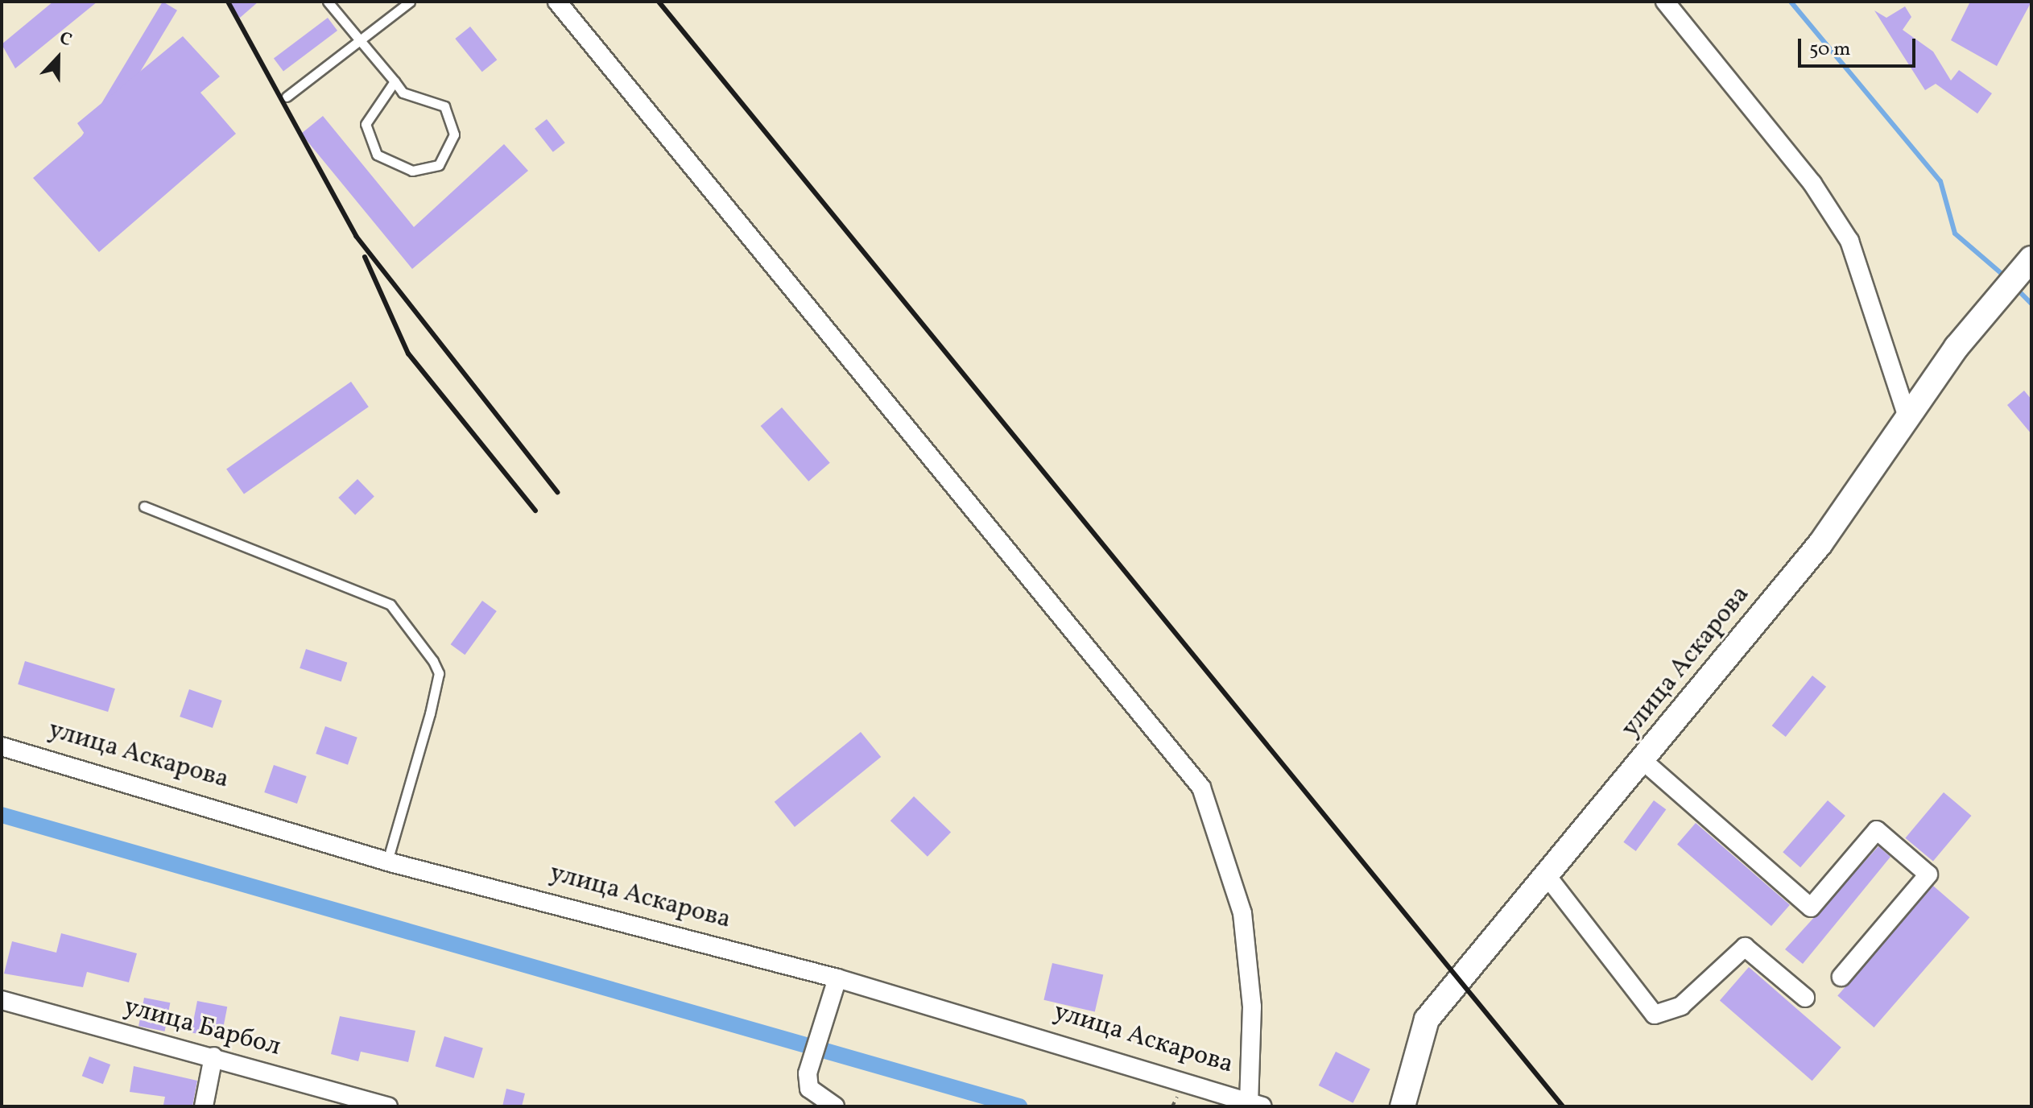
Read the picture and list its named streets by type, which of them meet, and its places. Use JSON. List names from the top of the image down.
{
  "streets": {
    "main road": ["улица Аскарова"],
    "street": ["улица Барбол"]
  },
  "scale_bar": "50 m",
  "north": "top"
}
